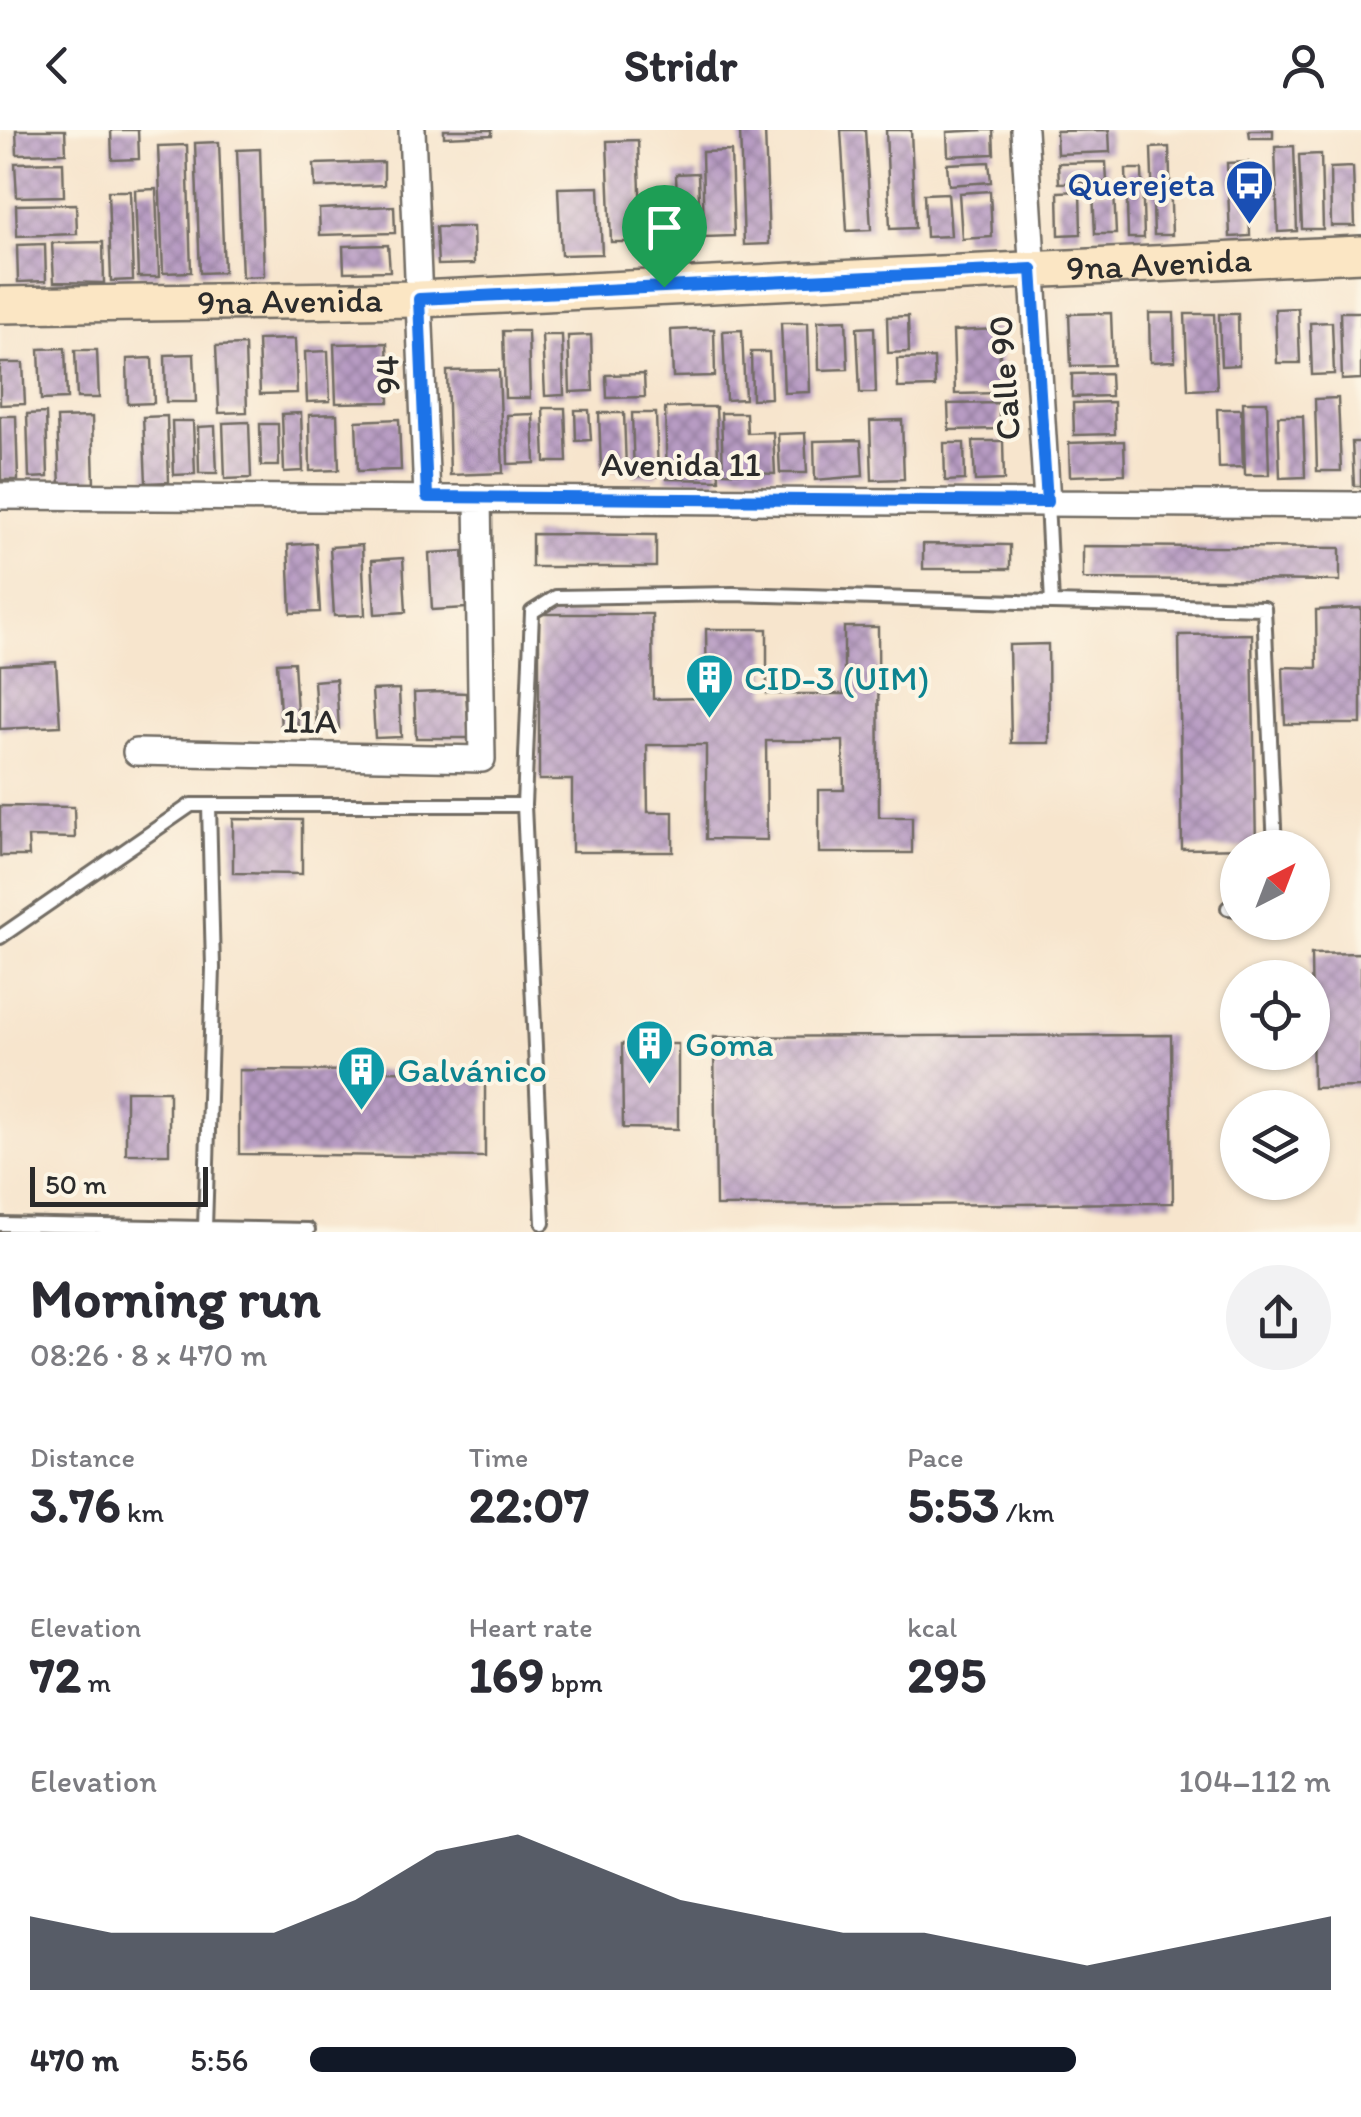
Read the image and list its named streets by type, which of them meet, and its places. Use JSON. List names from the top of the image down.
{
  "streets": {
    "main road": ["9na Avenida"],
    "street": [
      "94",
      "Calle 90",
      "Avenida 11",
      "11A"
    ]
  },
  "crossings": [
    ["9na Avenida", "94"],
    ["9na Avenida", "Calle 90"],
    ["94", "Avenida 11"],
    ["Calle 90", "Avenida 11"],
    ["Avenida 11", "11A"]
  ],
  "places": {
    "bus stop": ["Querejeta"],
    "building": ["CID-3 (UIM)", "Goma", "Galvánico"]
  },
  "scale_bar": "50 m",
  "north": "top right",
  "page": {
    "header": "Stridr",
    "scale": "50 m",
    "heading": ["Morning run", "08:26 · 8 × 470 m"],
    "stats": [
      ["Distance", "3.76 km"],
      ["Time", "22:07"],
      ["Pace", "5:53 /km"],
      ["Elevation", "72 m"],
      ["Heart rate", "169 bpm"],
      ["kcal", "295"]
    ],
    "chart": ["Elevation", "104–112 m"],
    "list": [
      {
        "name": "470 m",
        "note": "5:56"
      }
    ]
  }
}
